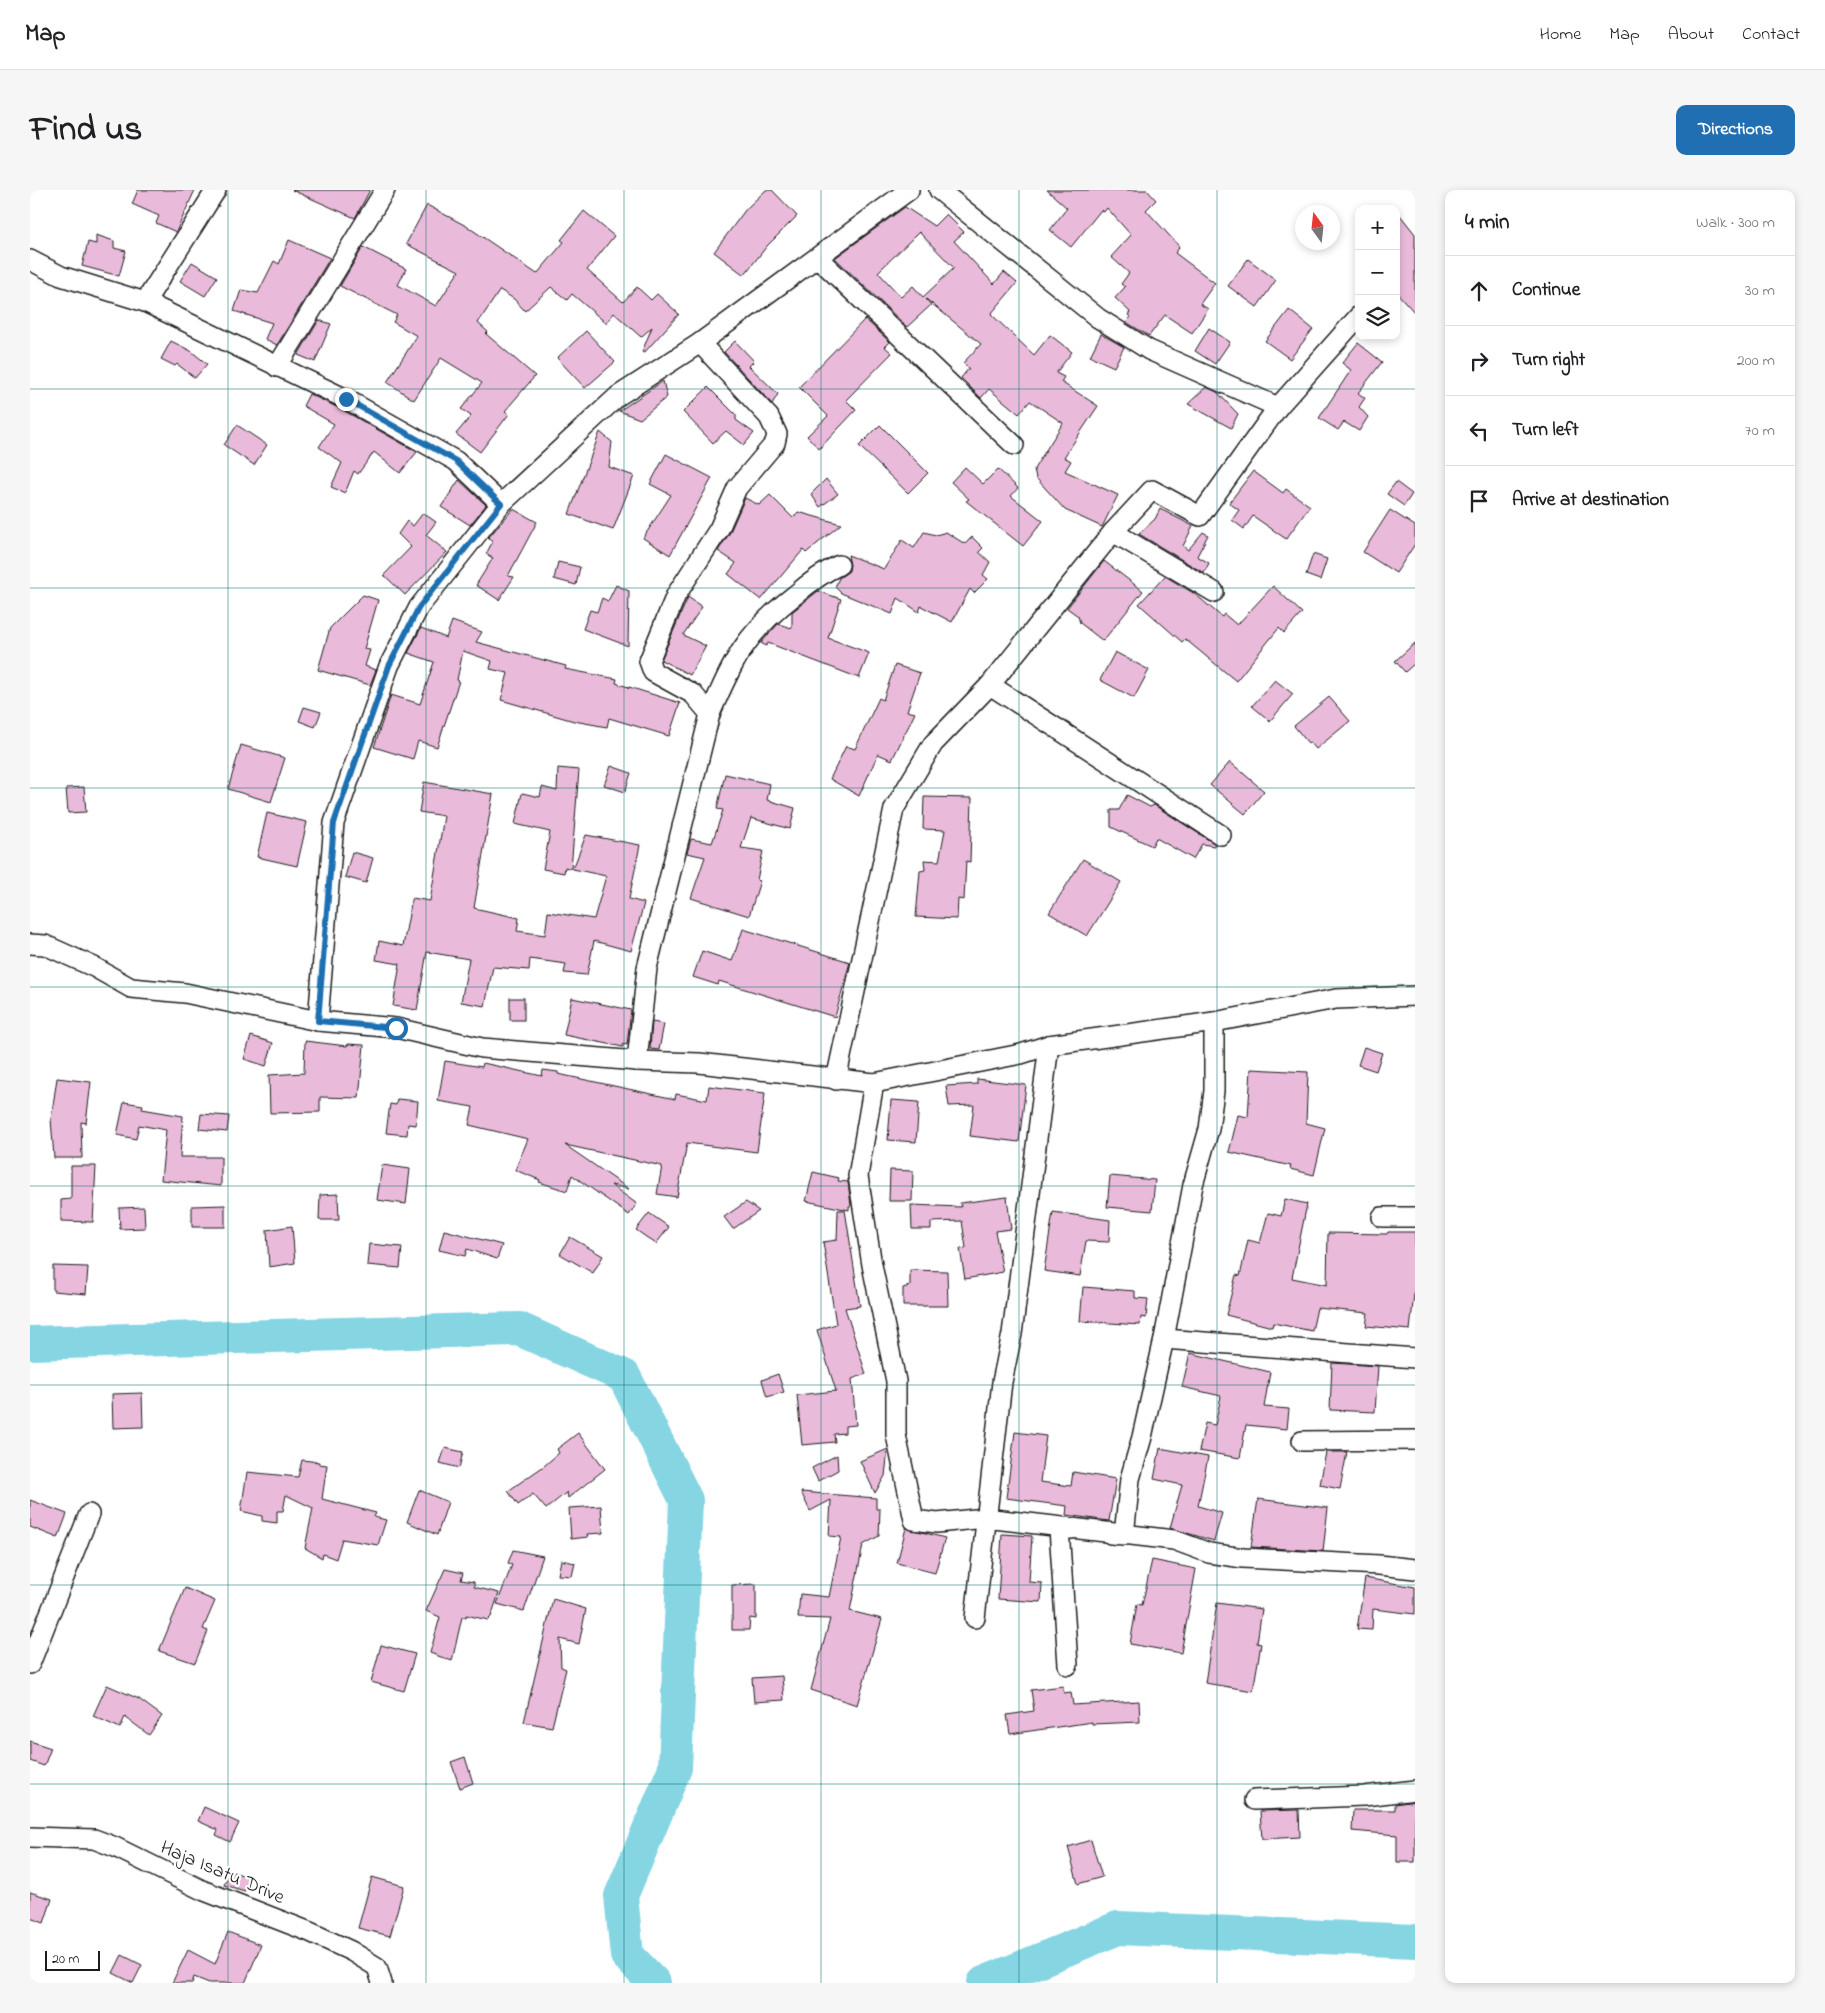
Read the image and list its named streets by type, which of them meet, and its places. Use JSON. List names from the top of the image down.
{
  "streets": {
    "street": ["Haja Isatu Drive"]
  },
  "scale_bar": "20 m",
  "north": "top",
  "page": {
    "header": "Map",
    "nav": [
      "Home",
      "Map",
      "About",
      "Contact"
    ],
    "title": "Find us",
    "buttons": "Directions",
    "heading": ["4 min", "Walk · 300 m"],
    "map_buttons": ["+", "−"],
    "list": [
      ["Continue", "30 m"],
      ["Turn right", "200 m"],
      ["Turn left", "70 m"],
      "Arrive at destination"
    ],
    "scale": "20 m"
  }
}
